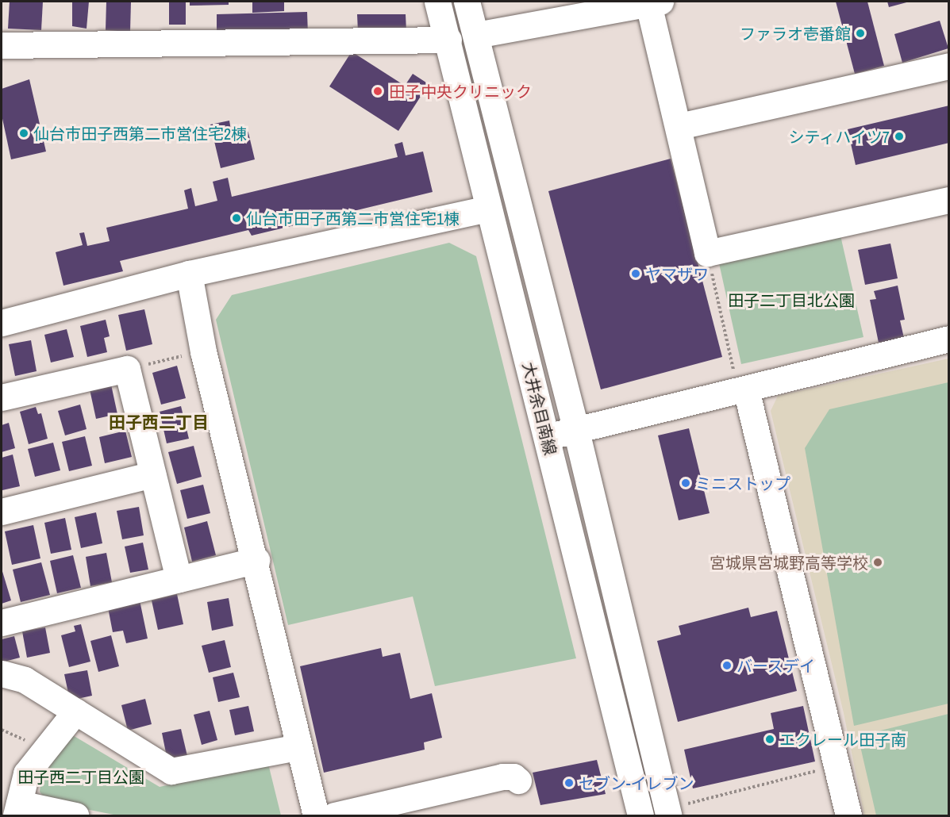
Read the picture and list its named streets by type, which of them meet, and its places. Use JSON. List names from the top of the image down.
{
  "streets": {
    "street": ["大井余目南線"]
  },
  "districts": ["田子西二丁目"],
  "parks": ["田子二丁目北公園", "田子西二丁目公園"],
  "places": [
    "ファラオ壱番館",
    "田子中央クリニック",
    "仙台市田子西第二市営住宅2棟",
    "シティハイツ7",
    "仙台市田子西第二市営住宅1棟",
    "ヤマザワ",
    "ミニストップ",
    "宮城県宮城野高等学校",
    "バースデイ",
    "エクレール田子南",
    "セブン-イレブン"
  ]
}
